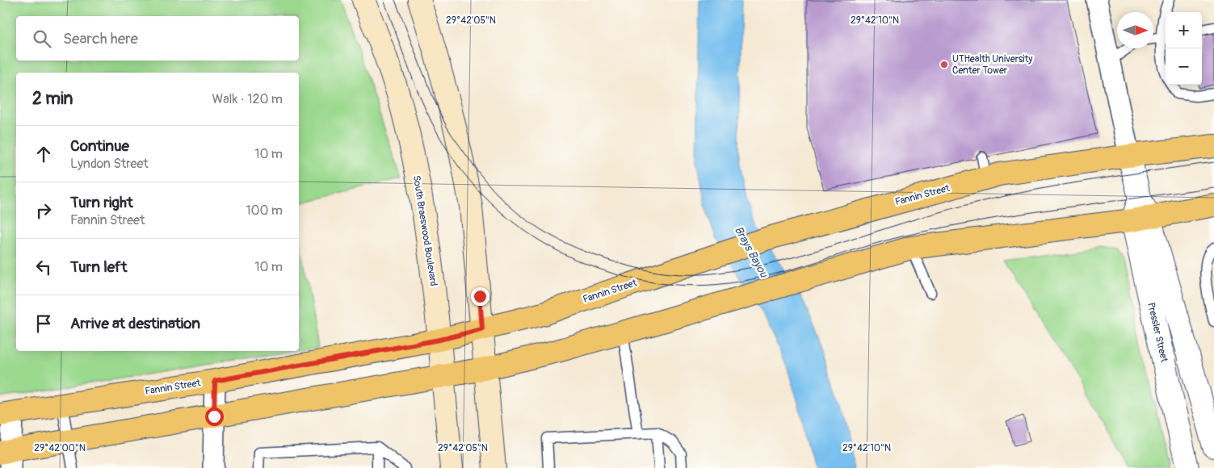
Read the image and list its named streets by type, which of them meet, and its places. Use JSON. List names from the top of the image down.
{
  "streets": {
    "main road": ["Fannin Street", "South Braeswood Boulevard"],
    "street": ["Pressler Street"]
  },
  "crossings": [
    ["Fannin Street", "South Braeswood Boulevard"],
    ["Fannin Street", "Pressler Street"]
  ],
  "water": ["Brays Bayou"],
  "places": ["UTHealth University Center Tower"],
  "north": "right",
  "page": {
    "map_buttons": ["+", "−"],
    "search": "Search here",
    "heading": ["2 min", "Walk · 120 m"],
    "list": [
      ["Continue", "Lyndon Street", "10 m"],
      ["Turn right", "Fannin Street", "100 m"],
      ["Turn left", "10 m"],
      "Arrive at destination"
    ]
  },
  "coordinates": ["29°42'05\"N", "29°42'10\"N", "29°42'00\"N"]
}
